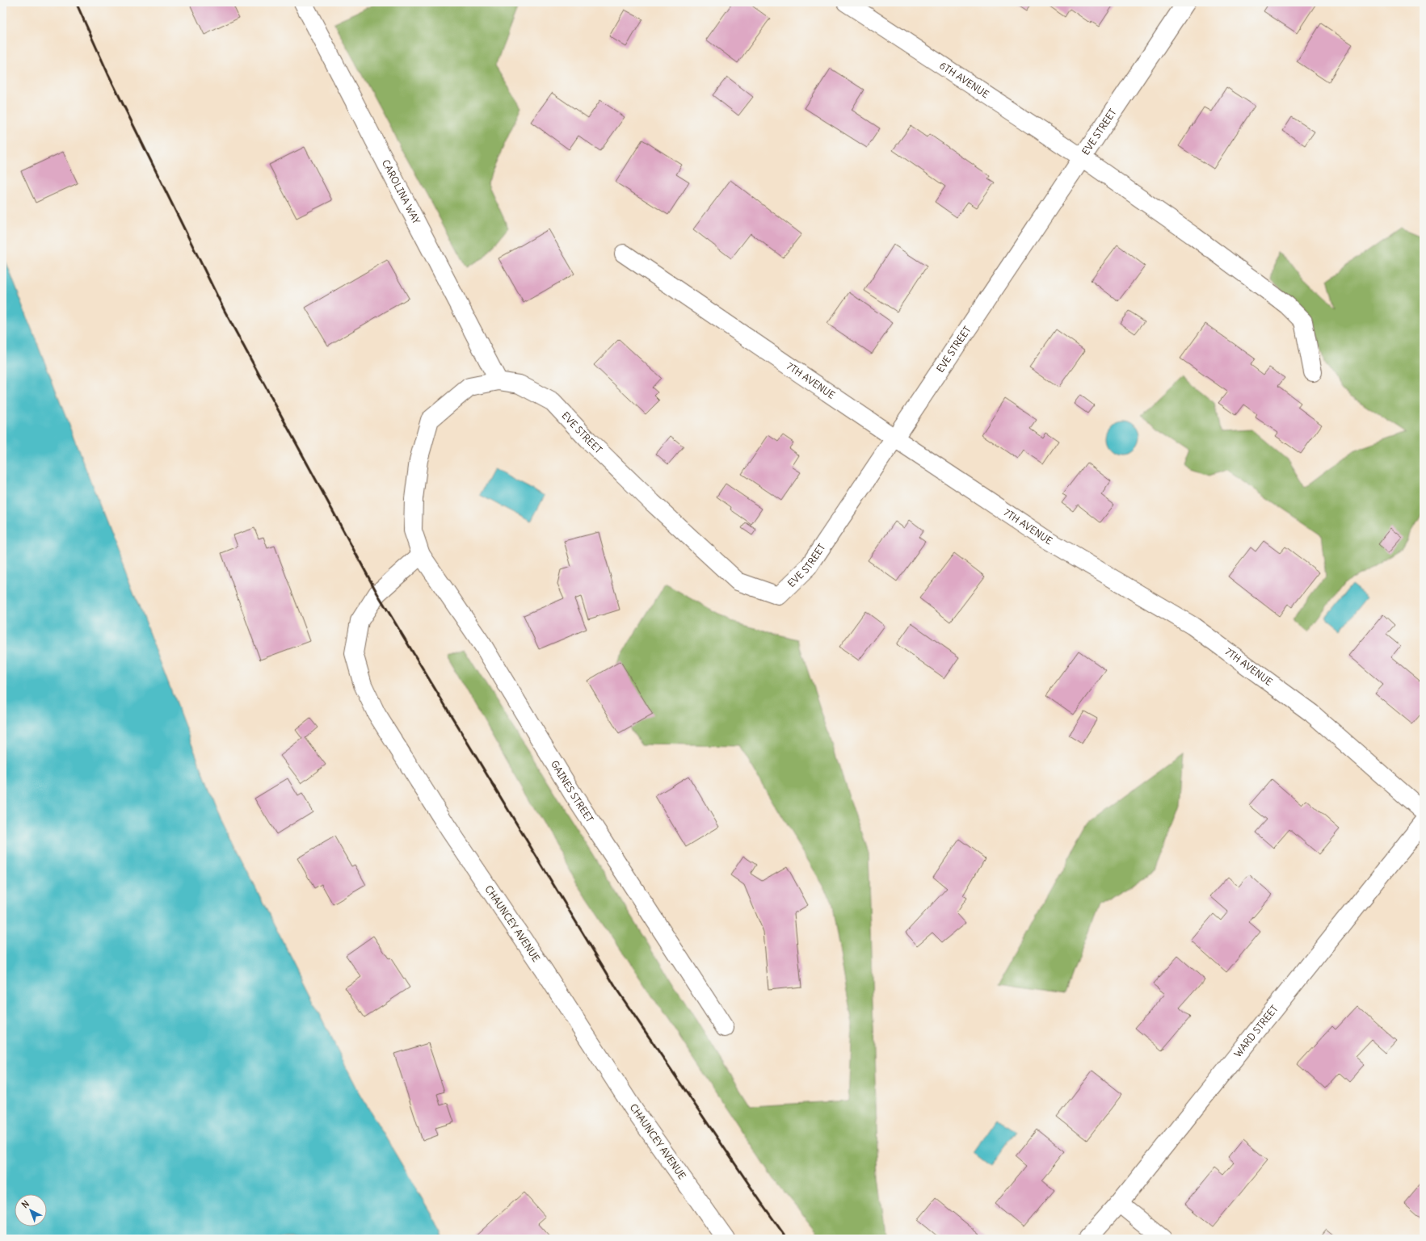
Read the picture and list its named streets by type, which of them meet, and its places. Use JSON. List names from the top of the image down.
{
  "streets": {
    "street": [
      "6TH AVENUE",
      "EVE STREET",
      "CAROLINA WAY",
      "7TH AVENUE",
      "GAINES STREET",
      "CHAUNCEY AVENUE",
      "WARD STREET"
    ]
  },
  "crossings": [
    ["6TH AVENUE", "EVE STREET"],
    ["EVE STREET", "CAROLINA WAY"],
    ["EVE STREET", "7TH AVENUE"],
    ["EVE STREET", "GAINES STREET"],
    ["EVE STREET", "CHAUNCEY AVENUE"],
    ["GAINES STREET", "CHAUNCEY AVENUE"]
  ],
  "north": "top left"
}
